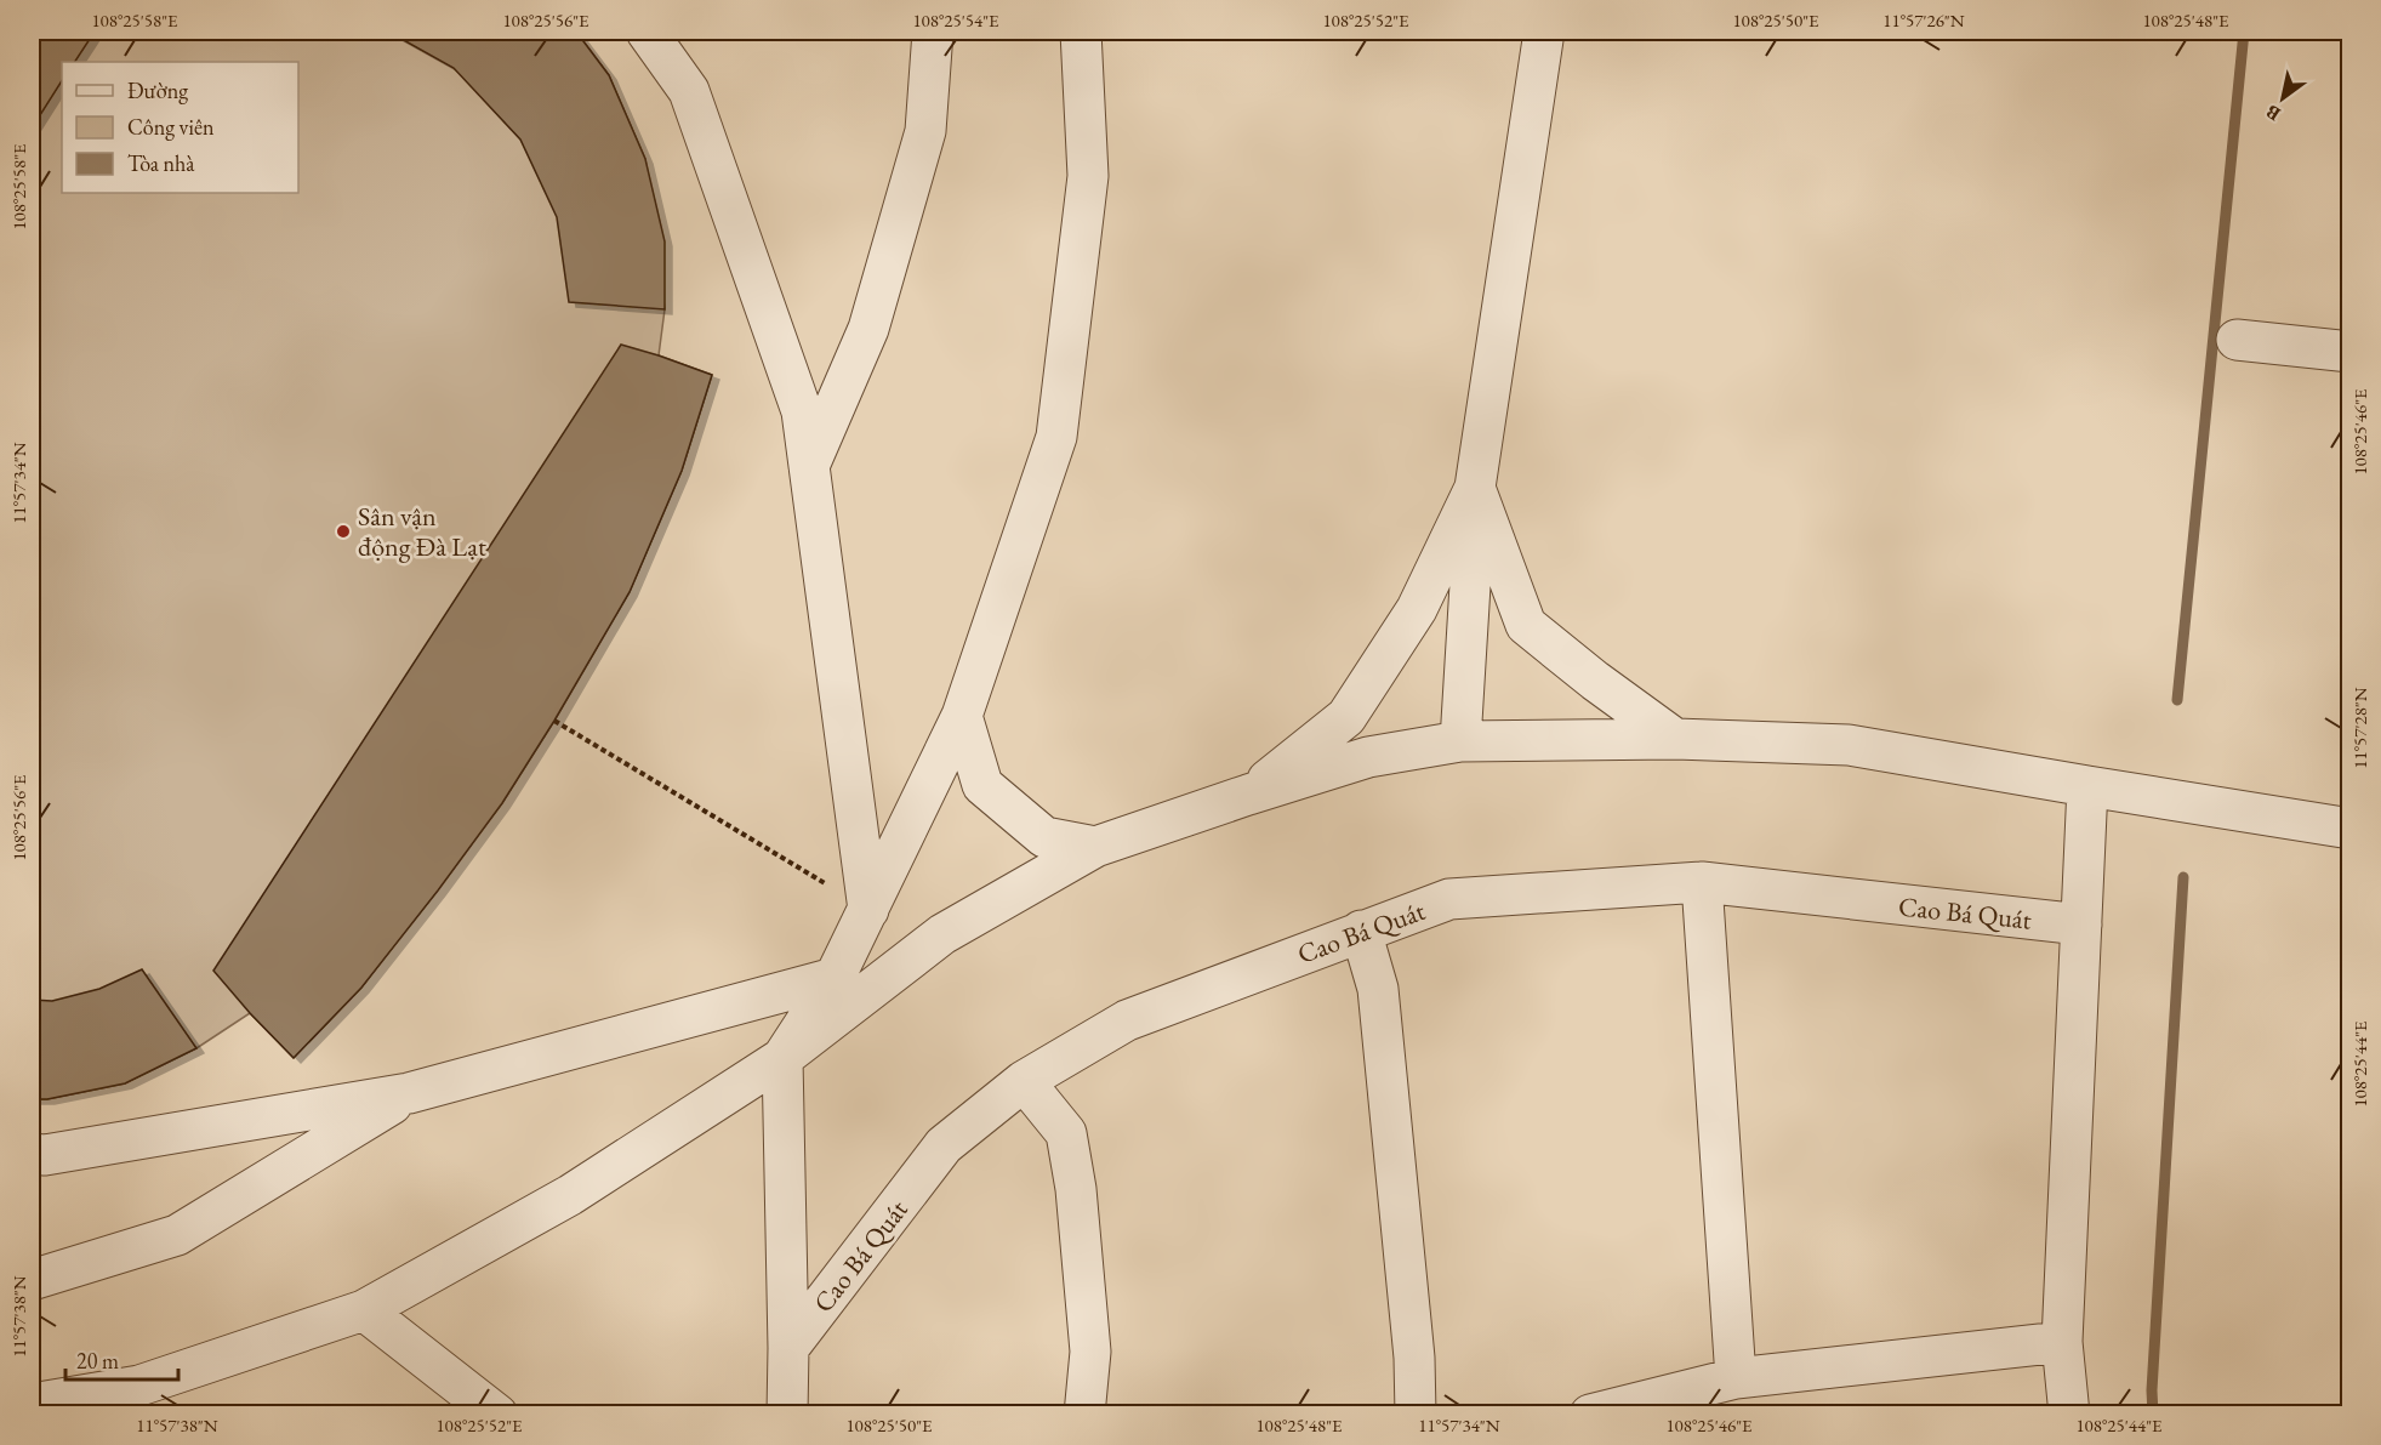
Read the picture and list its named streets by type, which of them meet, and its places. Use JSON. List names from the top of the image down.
{
  "streets": {
    "street": ["Cao Bá Quát"]
  },
  "places": ["Sân vận động Đà Lạt"],
  "legend": ["Đường", "Công viên", "Tòa nhà"],
  "scale_bar": "20 m",
  "north": "bottom left",
  "coordinates": [
    "108°25'58\"E",
    "108°25'56\"E",
    "108°25'54\"E",
    "108°25'52\"E",
    "108°25'50\"E",
    "11°57'26\"N",
    "108°25'48\"E",
    "108°25'46\"E",
    "11°57'34\"N",
    "11°57'28\"N",
    "108°25'44\"E",
    "11°57'38\"N"
  ]
}
